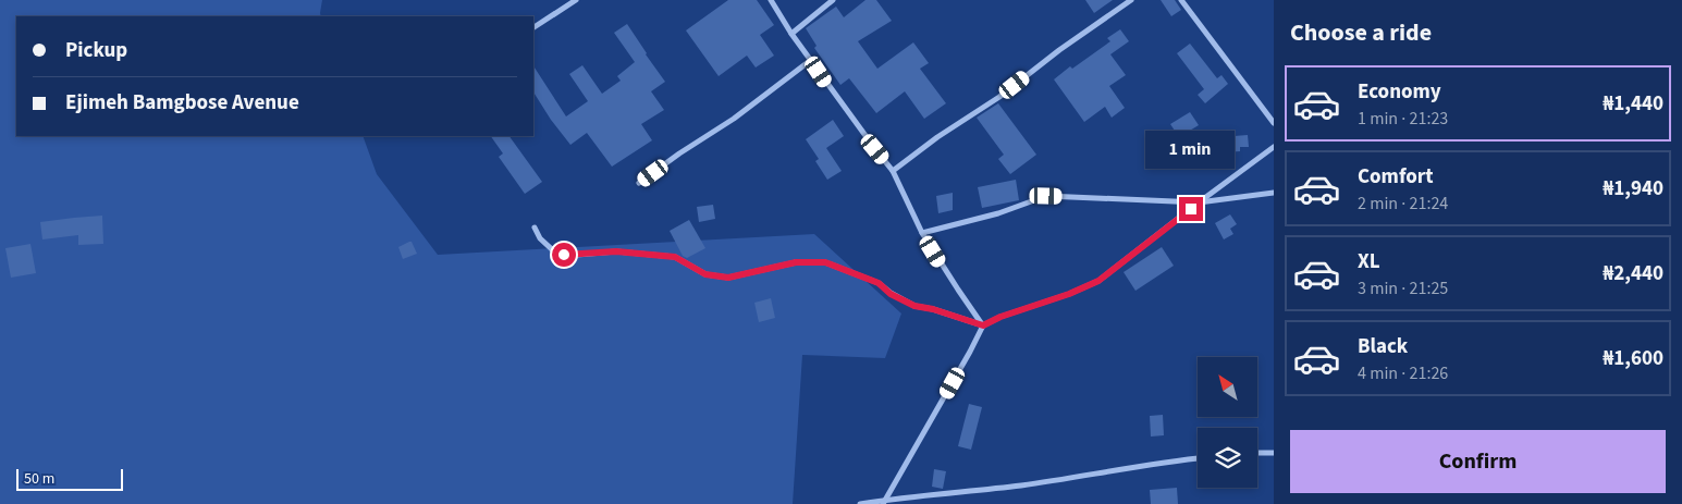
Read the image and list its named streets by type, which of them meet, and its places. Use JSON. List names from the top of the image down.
{
  "scale_bar": "50 m",
  "north": "top left",
  "page": {
    "heading": "Choose a ride",
    "banner": ["Pickup", "Ejimeh Bamgbose Avenue"],
    "list": [
      {
        "name": "Economy",
        "note": "1 min · 21:23",
        "value": "₦1,440"
      },
      {
        "name": "Comfort",
        "note": "2 min · 21:24",
        "value": "₦1,940"
      },
      {
        "name": "XL",
        "note": "3 min · 21:25",
        "value": "₦2,440"
      },
      {
        "name": "Black",
        "note": "4 min · 21:26",
        "value": "₦1,600"
      }
    ],
    "bubble": "1 min",
    "buttons": "Confirm",
    "scale": "50 m"
  }
}
